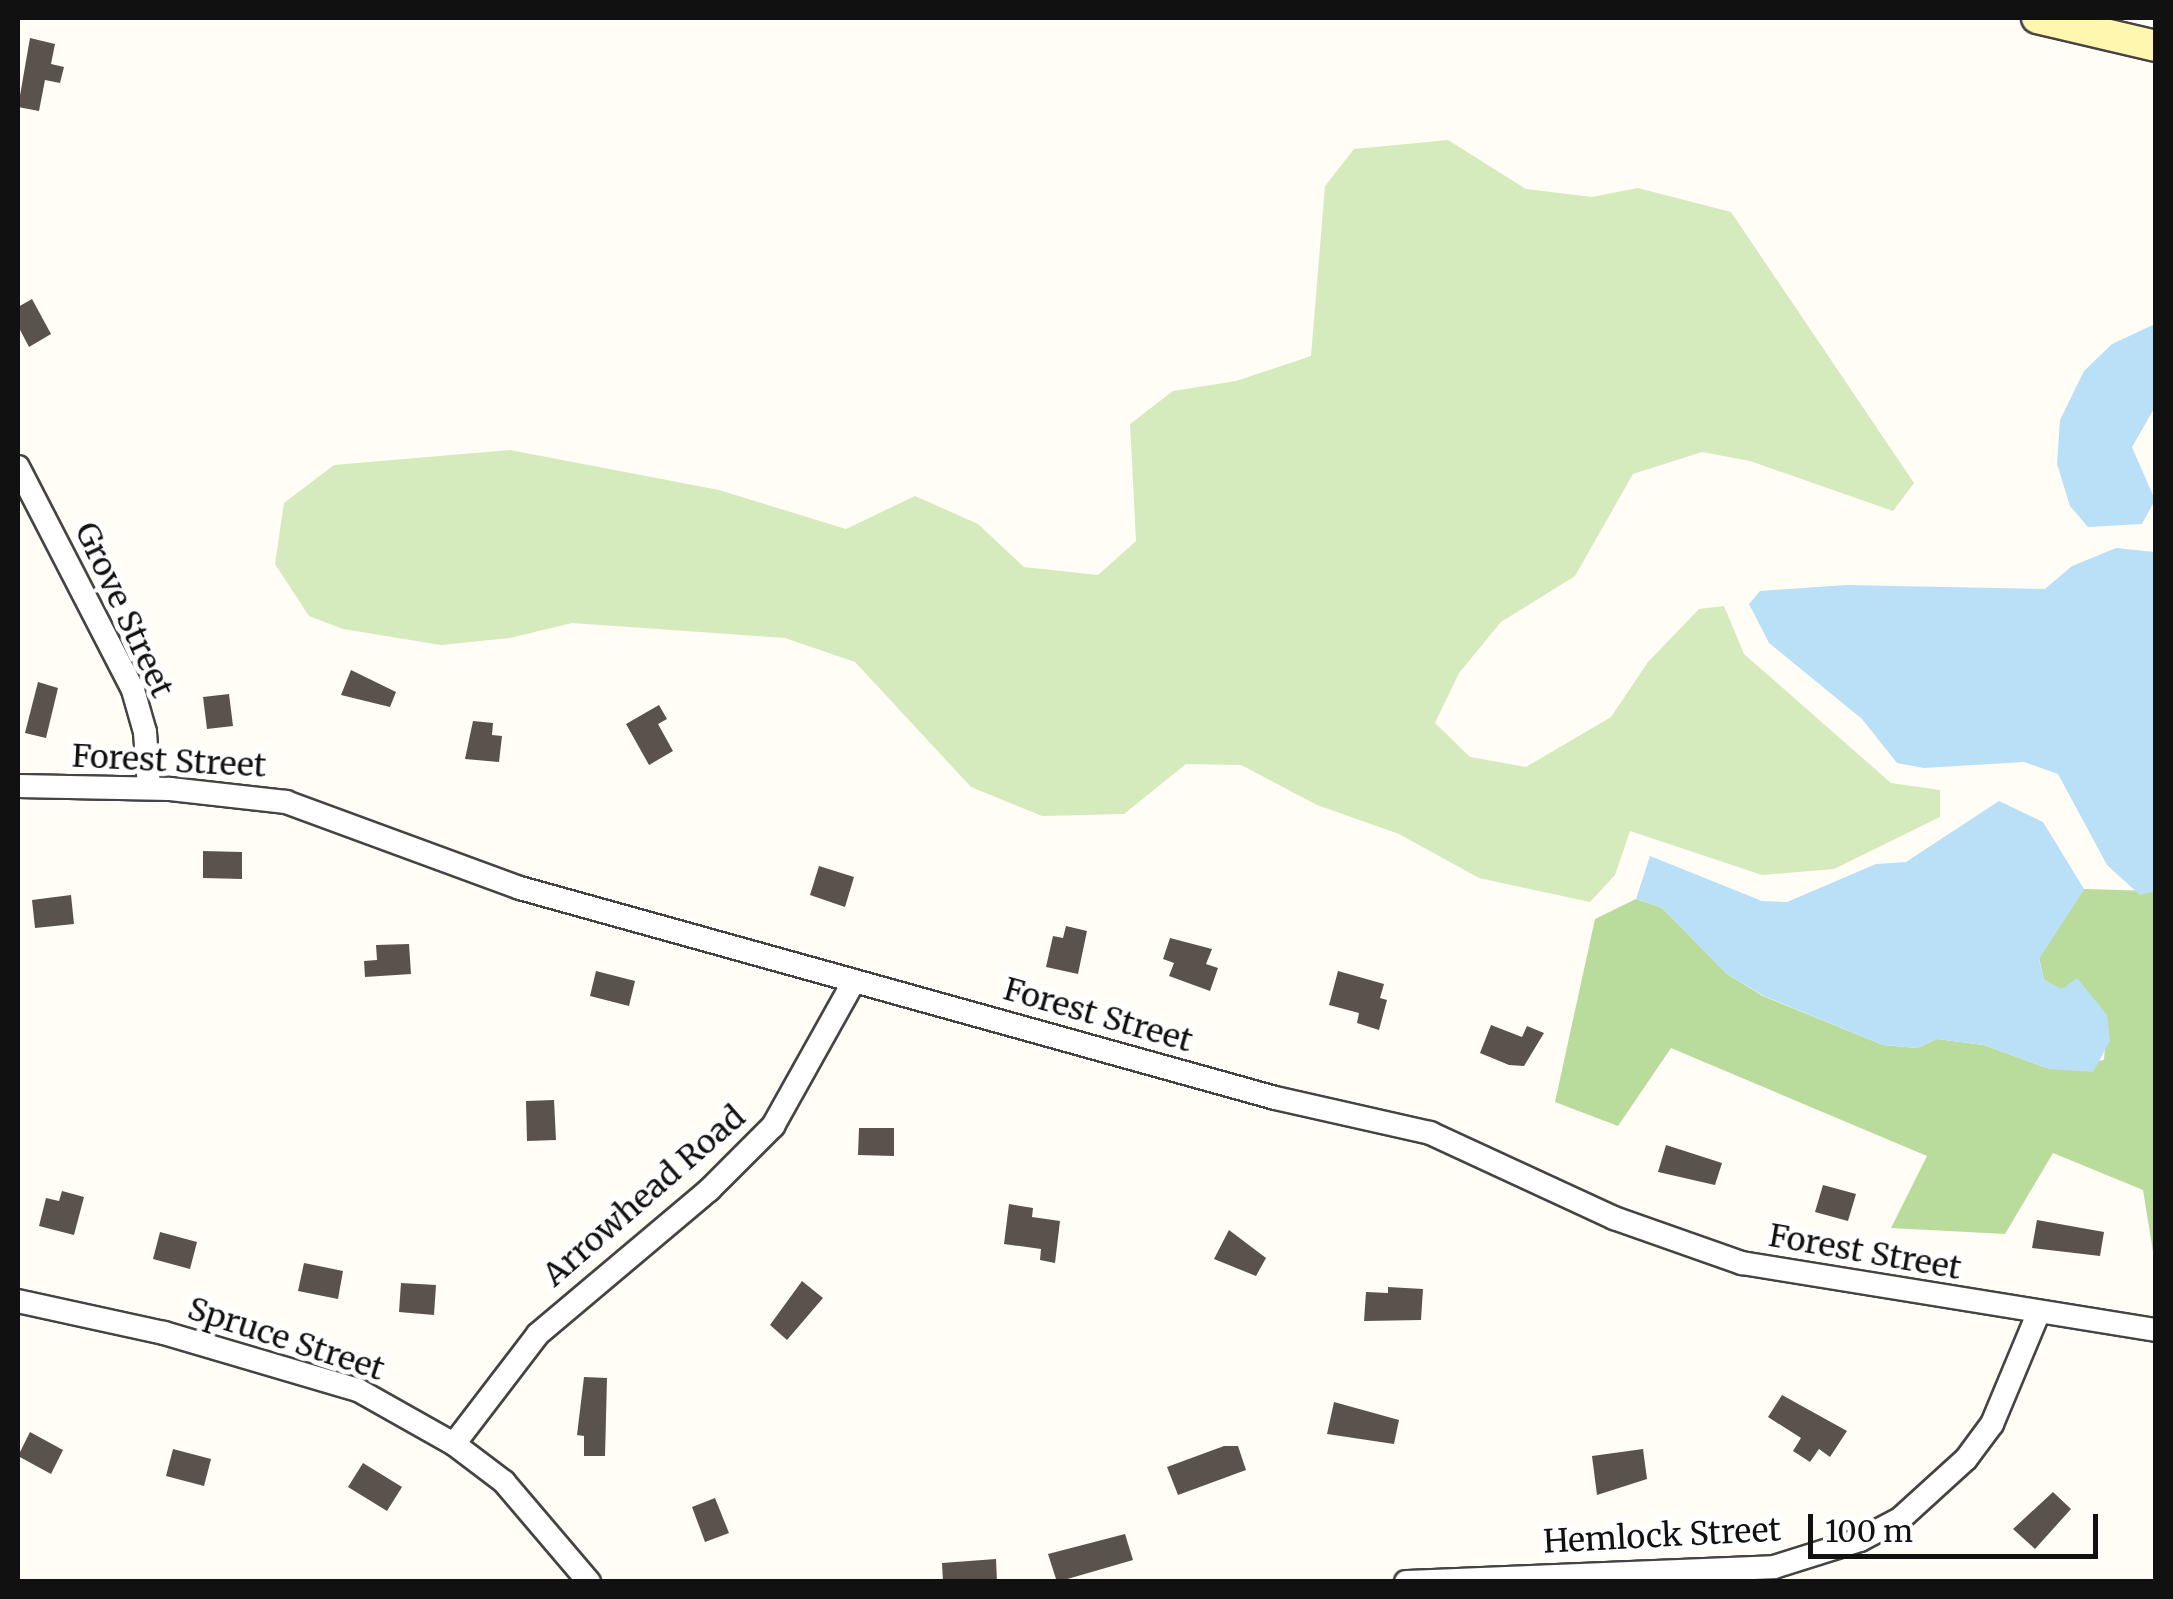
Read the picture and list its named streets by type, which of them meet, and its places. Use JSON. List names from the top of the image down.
{
  "streets": {
    "street": [
      "Grove Street",
      "Forest Street",
      "Arrowhead Road",
      "Spruce Street",
      "Hemlock Street"
    ]
  },
  "crossings": [
    ["Grove Street", "Forest Street"],
    ["Forest Street", "Arrowhead Road"],
    ["Forest Street", "Hemlock Street"],
    ["Arrowhead Road", "Spruce Street"]
  ],
  "scale_bar": "100 m"
}
